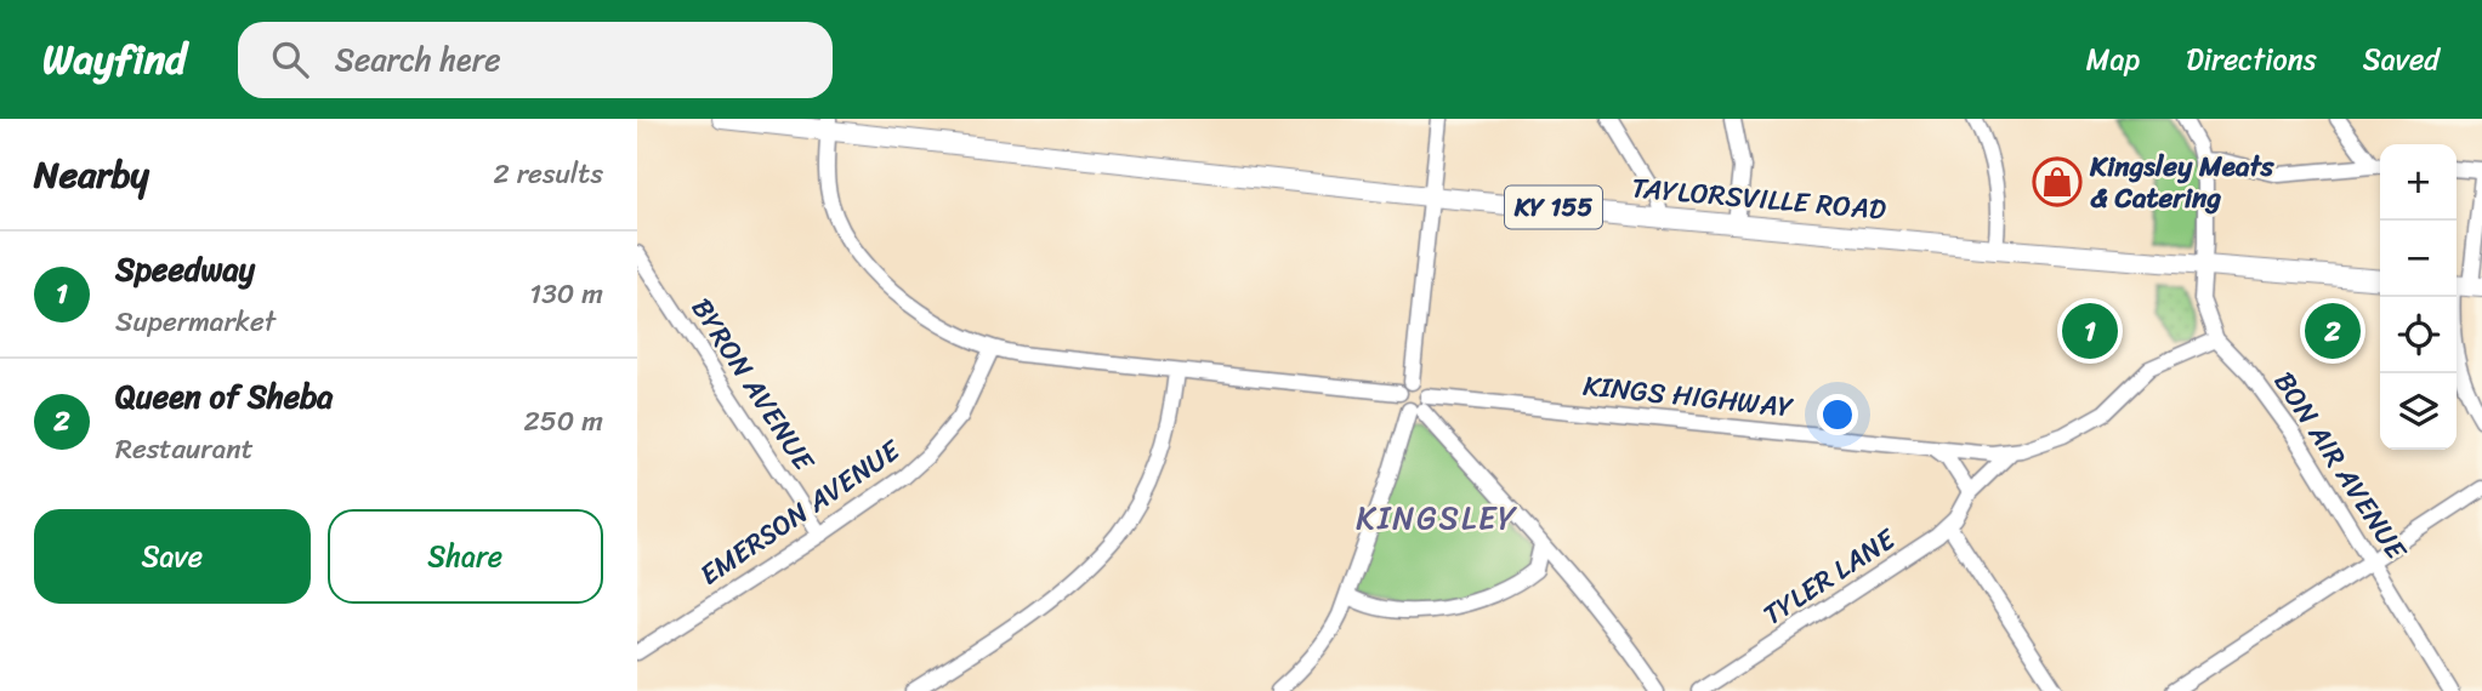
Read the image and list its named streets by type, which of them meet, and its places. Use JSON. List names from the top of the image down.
{
  "streets": {
    "main road": ["TAYLORSVILLE ROAD", "KY 155"],
    "street": [
      "BYRON AVENUE",
      "KINGS HIGHWAY",
      "BON AIR AVENUE",
      "EMERSON AVENUE",
      "TYLER LANE"
    ]
  },
  "crossings": [
    ["TAYLORSVILLE ROAD", "BON AIR AVENUE"],
    ["BYRON AVENUE", "EMERSON AVENUE"],
    ["KINGS HIGHWAY", "BON AIR AVENUE"],
    ["KINGS HIGHWAY", "TYLER LANE"]
  ],
  "districts": ["KINGSLEY"],
  "places": {
    "shop": ["Kingsley Meats & Catering"]
  },
  "page": {
    "header": "Wayfind",
    "search": "Search here",
    "nav": ["Map", "Directions", "Saved"],
    "heading": ["Nearby", "2 results"],
    "map_buttons": ["+", "−"],
    "list": [
      {
        "mark": "1",
        "name": "Speedway",
        "note": "Supermarket",
        "value": "130 m"
      },
      {
        "mark": "2",
        "name": "Queen of Sheba",
        "note": "Restaurant",
        "value": "250 m"
      }
    ],
    "pins": ["1", "2"],
    "buttons": ["Save", "Share"]
  }
}
